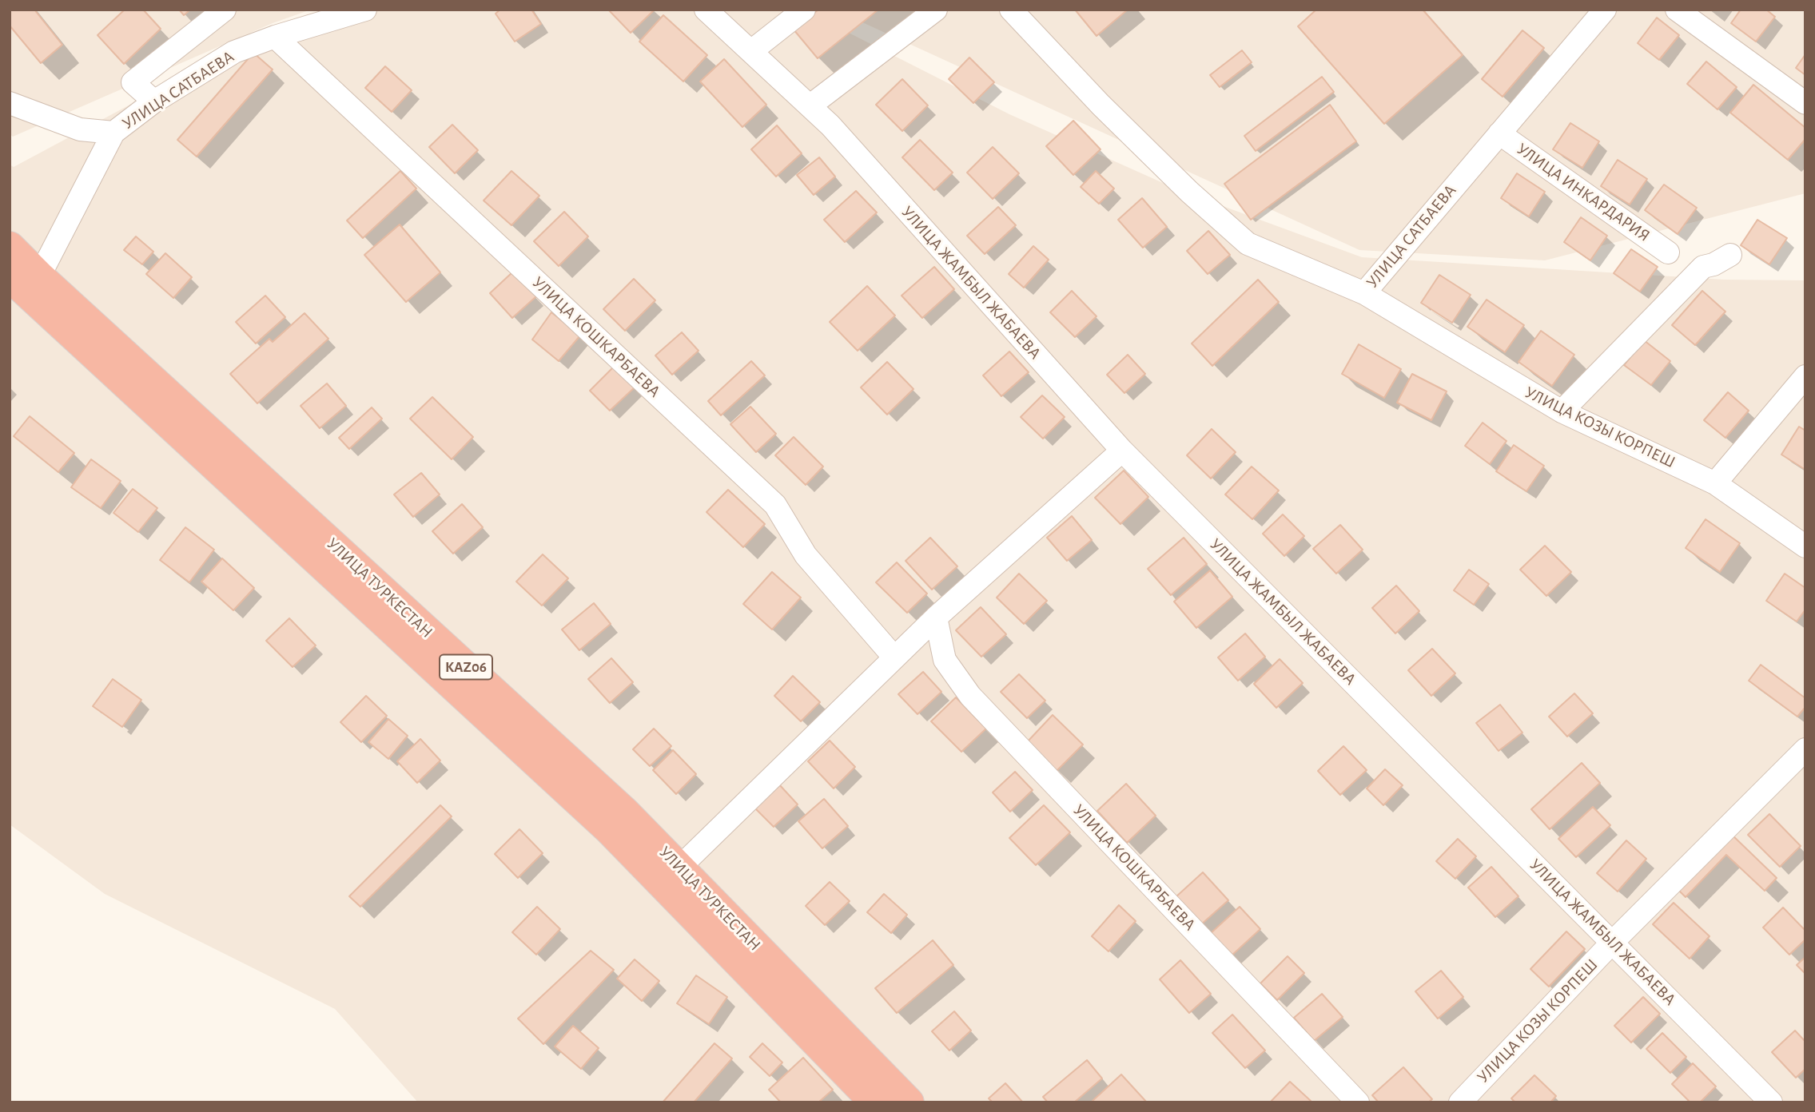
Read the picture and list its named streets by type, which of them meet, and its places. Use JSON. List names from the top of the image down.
{
  "streets": {
    "highway": ["УЛИЦА ТУРКЕСТАН", "KАZ06"],
    "street": [
      "УЛИЦА САТБАЕВА",
      "УЛИЦА ИНКАРДАРИЯ",
      "УЛИЦА ЖАМБЫЛ ЖАБАЕВА",
      "УЛИЦА КОШКАРБАЕВА",
      "УЛИЦА КОЗЫ КОРПЕШ"
    ]
  },
  "crossings": [
    ["УЛИЦА САТБАЕВА", "УЛИЦА ИНКАРДАРИЯ"],
    ["УЛИЦА САТБАЕВА", "УЛИЦА КОШКАРБАЕВА"],
    ["УЛИЦА САТБАЕВА", "УЛИЦА КОЗЫ КОРПЕШ"],
    ["УЛИЦА САТБАЕВА", "УЛИЦА ТУРКЕСТАН"],
    ["УЛИЦА ЖАМБЫЛ ЖАБАЕВА", "УЛИЦА КОЗЫ КОРПЕШ"]
  ]
}
